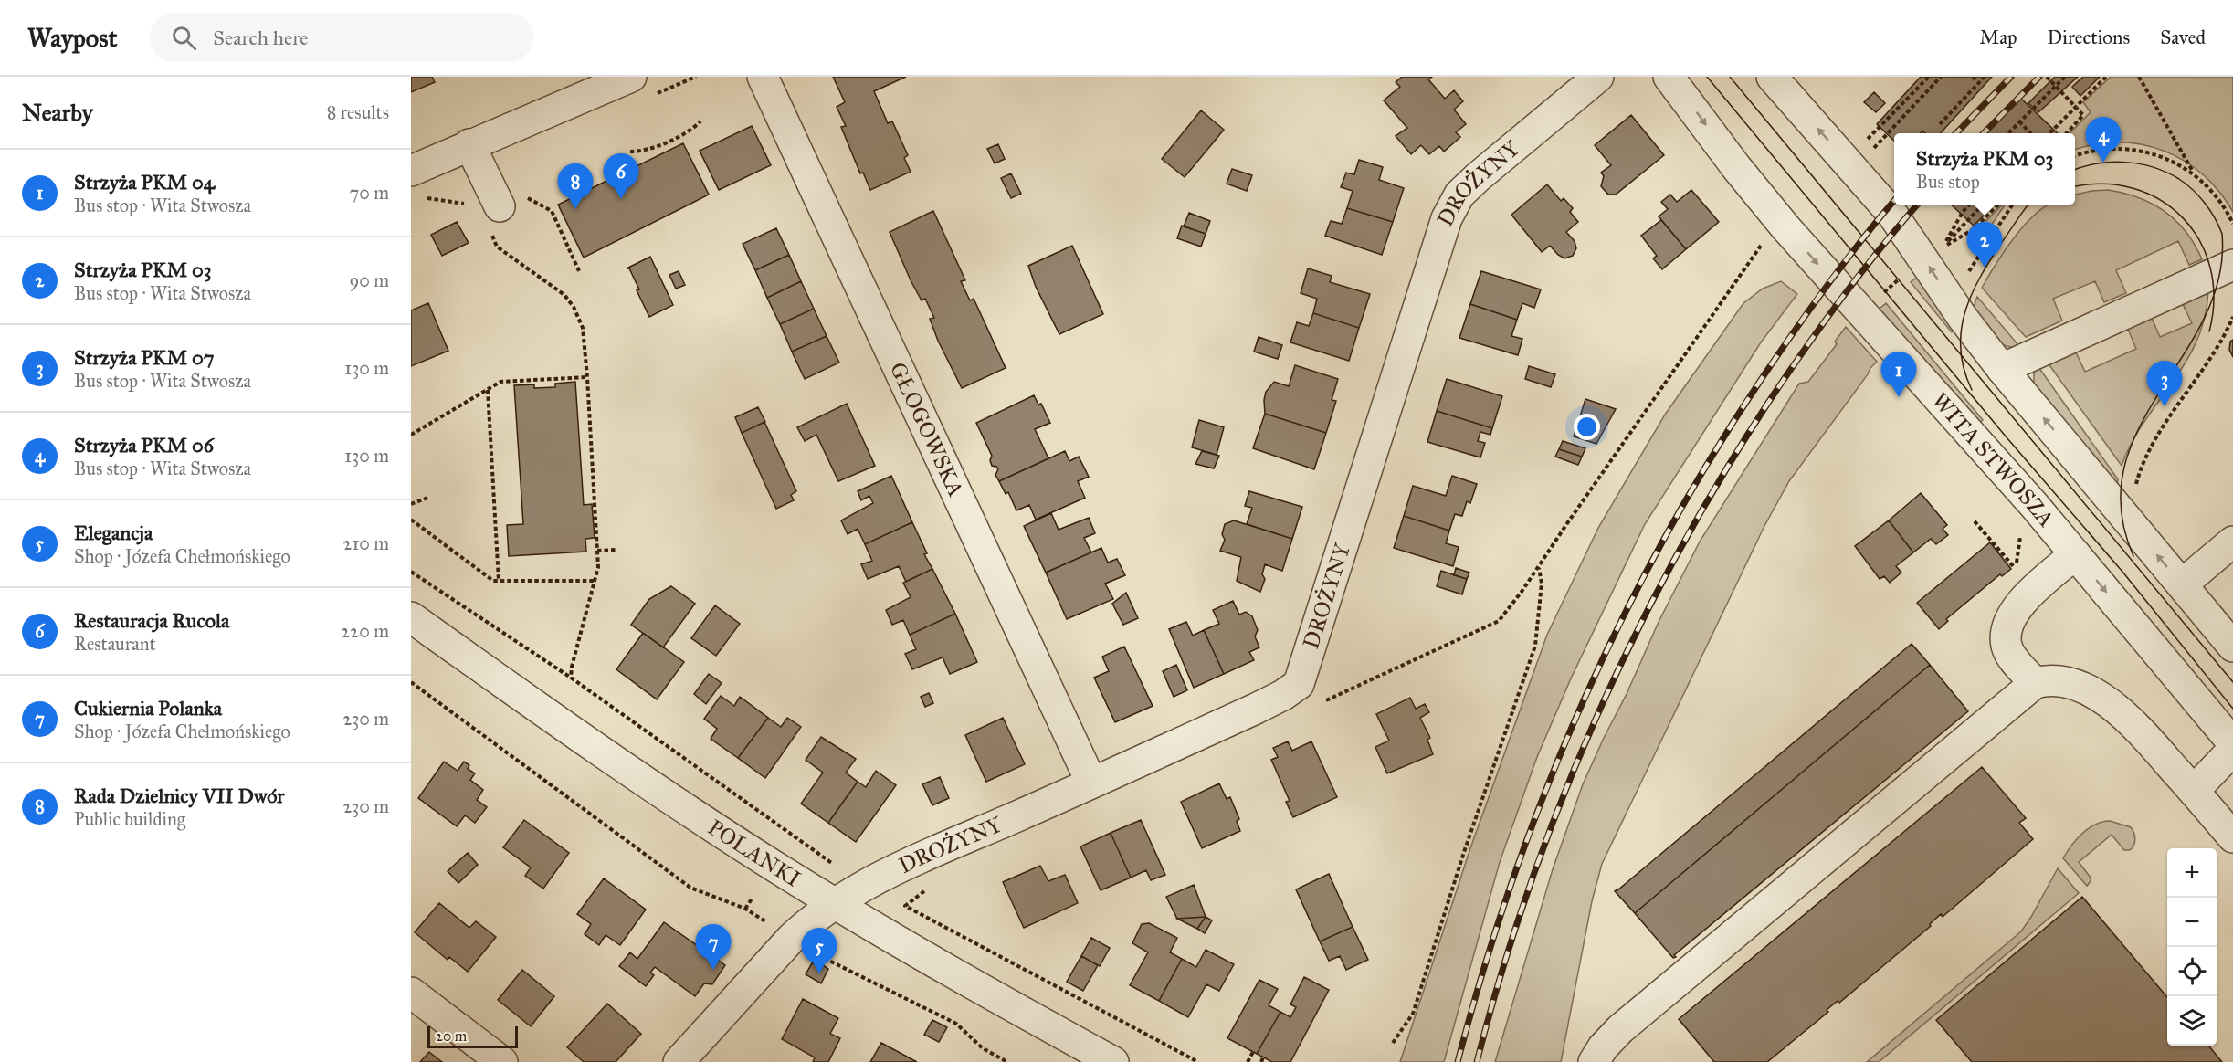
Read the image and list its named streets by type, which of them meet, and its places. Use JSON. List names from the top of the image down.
{
  "streets": {
    "street": [
      "DROŻYNY",
      "GŁOGOWSKA",
      "WITA STWOSZA",
      "POLANKI"
    ]
  },
  "crossings": [
    ["DROŻYNY", "GŁOGOWSKA"],
    ["DROŻYNY", "POLANKI"]
  ],
  "scale_bar": "20 m",
  "page": {
    "header": "Waypost",
    "search": "Search here",
    "nav": ["Map", "Directions", "Saved"],
    "heading": ["Nearby", "8 results"],
    "pins": [
      "4",
      "6",
      "8",
      "2",
      "1",
      "3",
      "7",
      "5"
    ],
    "popup": ["Strzyża PKM 03", "Bus stop"],
    "list": [
      {
        "mark": "1",
        "name": "Strzyża PKM 04",
        "note": "Bus stop · Wita Stwosza",
        "value": "70 m"
      },
      {
        "mark": "2",
        "name": "Strzyża PKM 03",
        "note": "Bus stop · Wita Stwosza",
        "value": "90 m"
      },
      {
        "mark": "3",
        "name": "Strzyża PKM 07",
        "note": "Bus stop · Wita Stwosza",
        "value": "130 m"
      },
      {
        "mark": "4",
        "name": "Strzyża PKM 06",
        "note": "Bus stop · Wita Stwosza",
        "value": "130 m"
      },
      {
        "mark": "5",
        "name": "Elegancja",
        "note": "Shop · Józefa Chełmońskiego",
        "value": "210 m"
      },
      {
        "mark": "6",
        "name": "Restauracja Rucola",
        "note": "Restaurant",
        "value": "220 m"
      },
      {
        "mark": "7",
        "name": "Cukiernia Polanka",
        "note": "Shop · Józefa Chełmońskiego",
        "value": "230 m"
      },
      {
        "mark": "8",
        "name": "Rada Dzielnicy VII Dwór",
        "note": "Public building",
        "value": "230 m"
      }
    ],
    "map_buttons": ["+", "−"],
    "scale": "20 m"
  }
}
